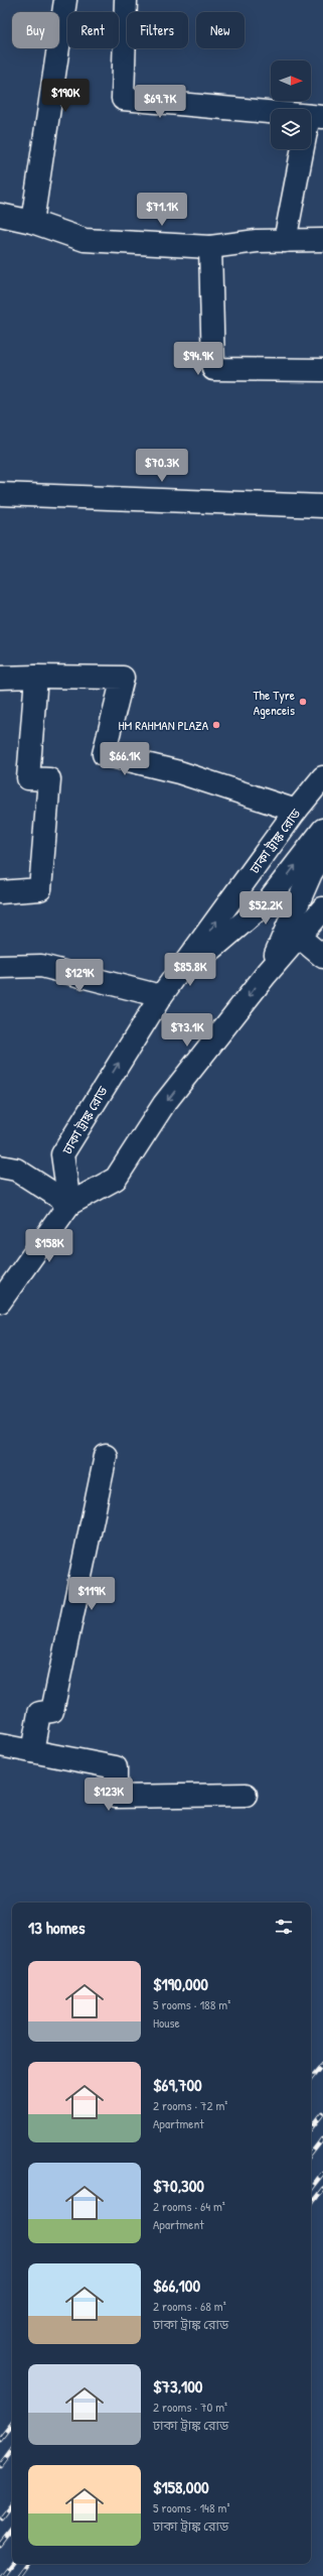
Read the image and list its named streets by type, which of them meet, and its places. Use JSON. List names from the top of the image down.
{
  "streets": {
    "street": ["ঢাকা ট্রাঙ্ক রোড"]
  },
  "places": ["The Tyre Agenceis", "HM RAHMAN PLAZA"],
  "north": "right",
  "page": {
    "chip": [
      "Buy",
      "Rent",
      "Filters",
      "New"
    ],
    "price": [
      "$190K",
      "$69.7K",
      "$71.1K",
      "$94.9K",
      "$70.3K",
      "$66.1K",
      "$52.2K",
      "$85.8K",
      "$129K",
      "$73.1K",
      "$158K",
      "$119K",
      "$123K"
    ],
    "heading": "13 homes",
    "list": [
      {
        "name": "$190,000",
        "note": "5 rooms · 188 m² · House"
      },
      {
        "name": "$69,700",
        "note": "2 rooms · 72 m² · Apartment"
      },
      {
        "name": "$70,300",
        "note": "2 rooms · 64 m² · Apartment"
      },
      {
        "name": "$66,100",
        "note": "2 rooms · 68 m² · ঢাকা ট্রাঙ্ক রোড"
      },
      {
        "name": "$73,100",
        "note": "2 rooms · 70 m² · ঢাকা ট্রাঙ্ক রোড"
      },
      {
        "name": "$158,000",
        "note": "5 rooms · 148 m² · ঢাকা ট্রাঙ্ক রোড"
      }
    ]
  }
}
